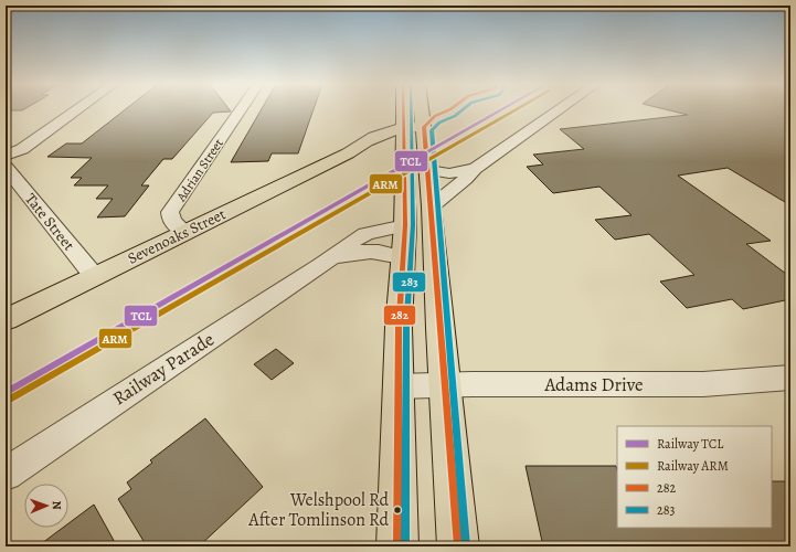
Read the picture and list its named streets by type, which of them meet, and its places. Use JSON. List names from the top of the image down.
{
  "streets": {
    "main road": ["Sevenoaks Street"],
    "street": [
      "Adrian Street",
      "Tate Street",
      "Railway Parade",
      "Adams Drive"
    ]
  },
  "crossings": [
    ["Adrian Street", "Sevenoaks Street"],
    ["Tate Street", "Sevenoaks Street"]
  ],
  "places": ["Welshpool Rd After Tomlinson Rd"],
  "lines": [
    "rail line TCL",
    "rail line ARM",
    "transit line 282",
    "transit line 283"
  ],
  "legend": [
    "Railway TCL",
    "Railway ARM",
    "282",
    "283"
  ],
  "north": "right"
}
